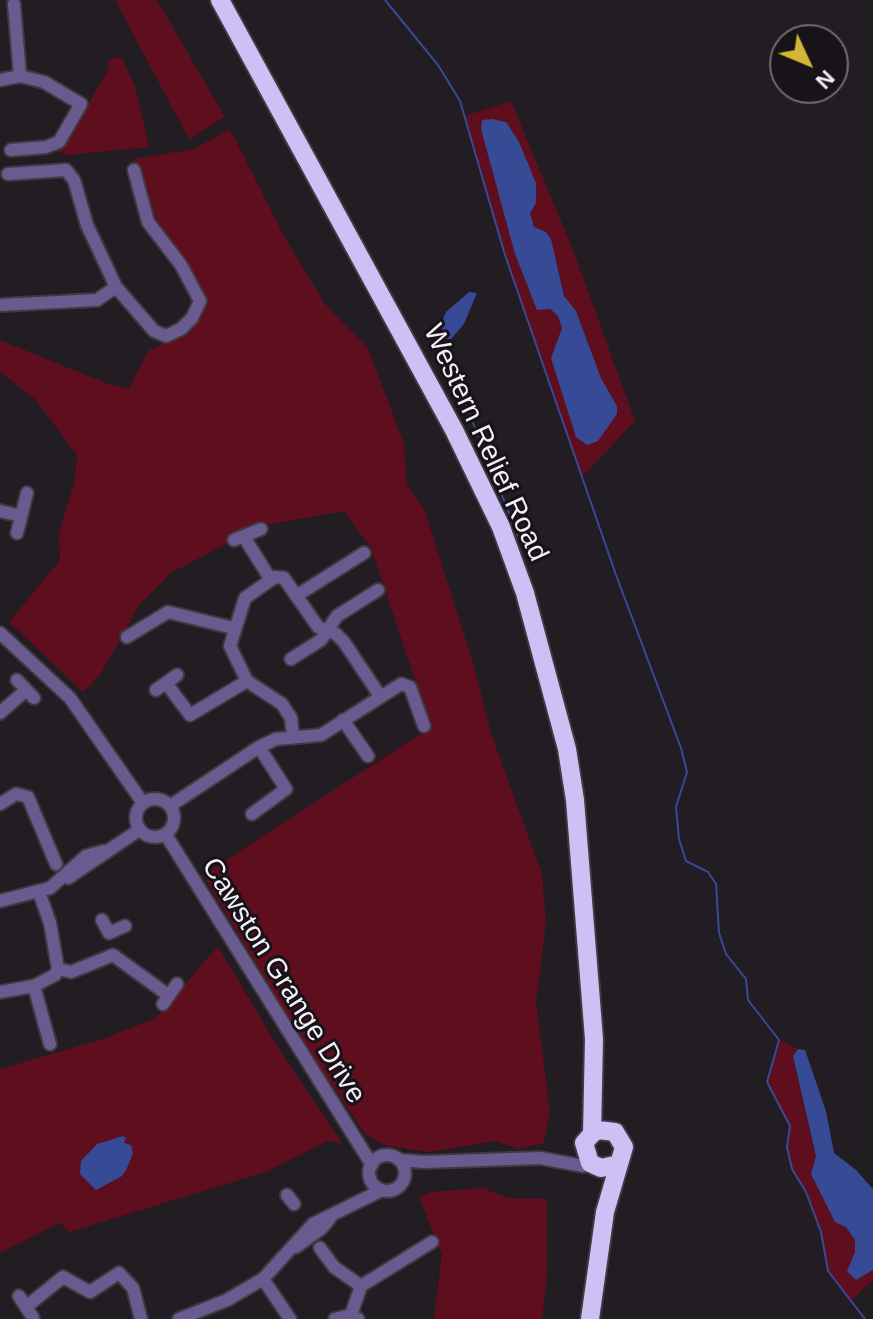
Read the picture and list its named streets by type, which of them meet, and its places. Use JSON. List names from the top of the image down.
{
  "streets": {
    "highway": ["Western Relief Road"],
    "street": ["Cawston Grange Drive"]
  },
  "north": "bottom right"
}
